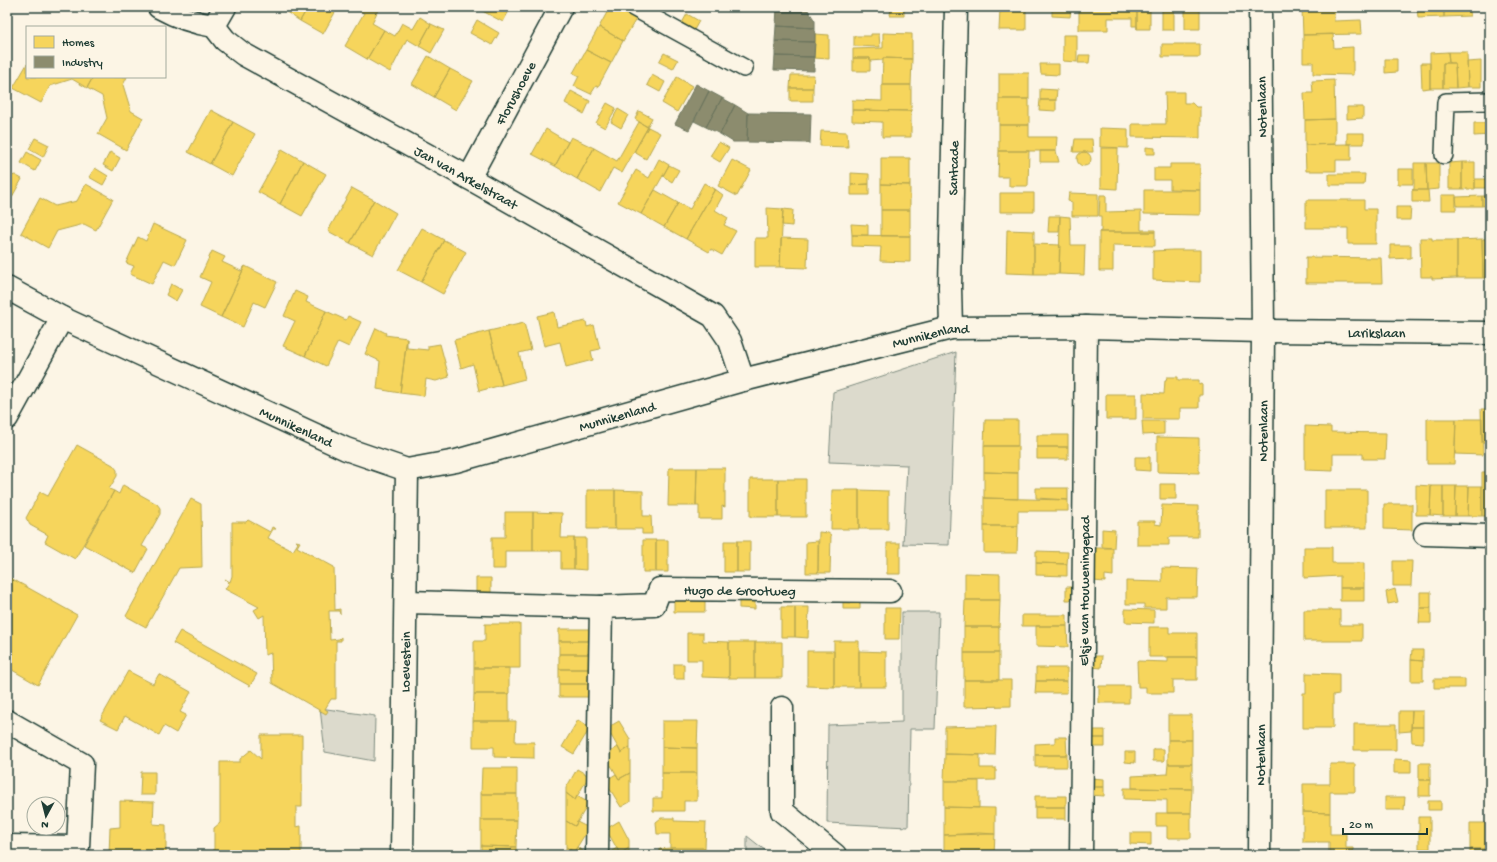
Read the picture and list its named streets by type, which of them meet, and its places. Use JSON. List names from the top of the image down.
{
  "streets": {
    "street": [
      "Florushoeve",
      "Notenlaan",
      "Santcade",
      "Jan van Arkelstraat",
      "Larikslaan",
      "Munnikenland",
      "Hugo de Grootweg",
      "Elsje van Houweningepad",
      "Loevestein"
    ]
  },
  "crossings": [
    ["Florushoeve", "Jan van Arkelstraat"],
    ["Notenlaan", "Larikslaan"],
    ["Notenlaan", "Munnikenland"],
    ["Santcade", "Munnikenland"],
    ["Jan van Arkelstraat", "Munnikenland"],
    ["Larikslaan", "Munnikenland"],
    ["Munnikenland", "Elsje van Houweningepad"],
    ["Munnikenland", "Loevestein"],
    ["Hugo de Grootweg", "Loevestein"]
  ],
  "legend": ["Homes", "Industry"],
  "scale_bar": "20 m",
  "north": "bottom"
}
